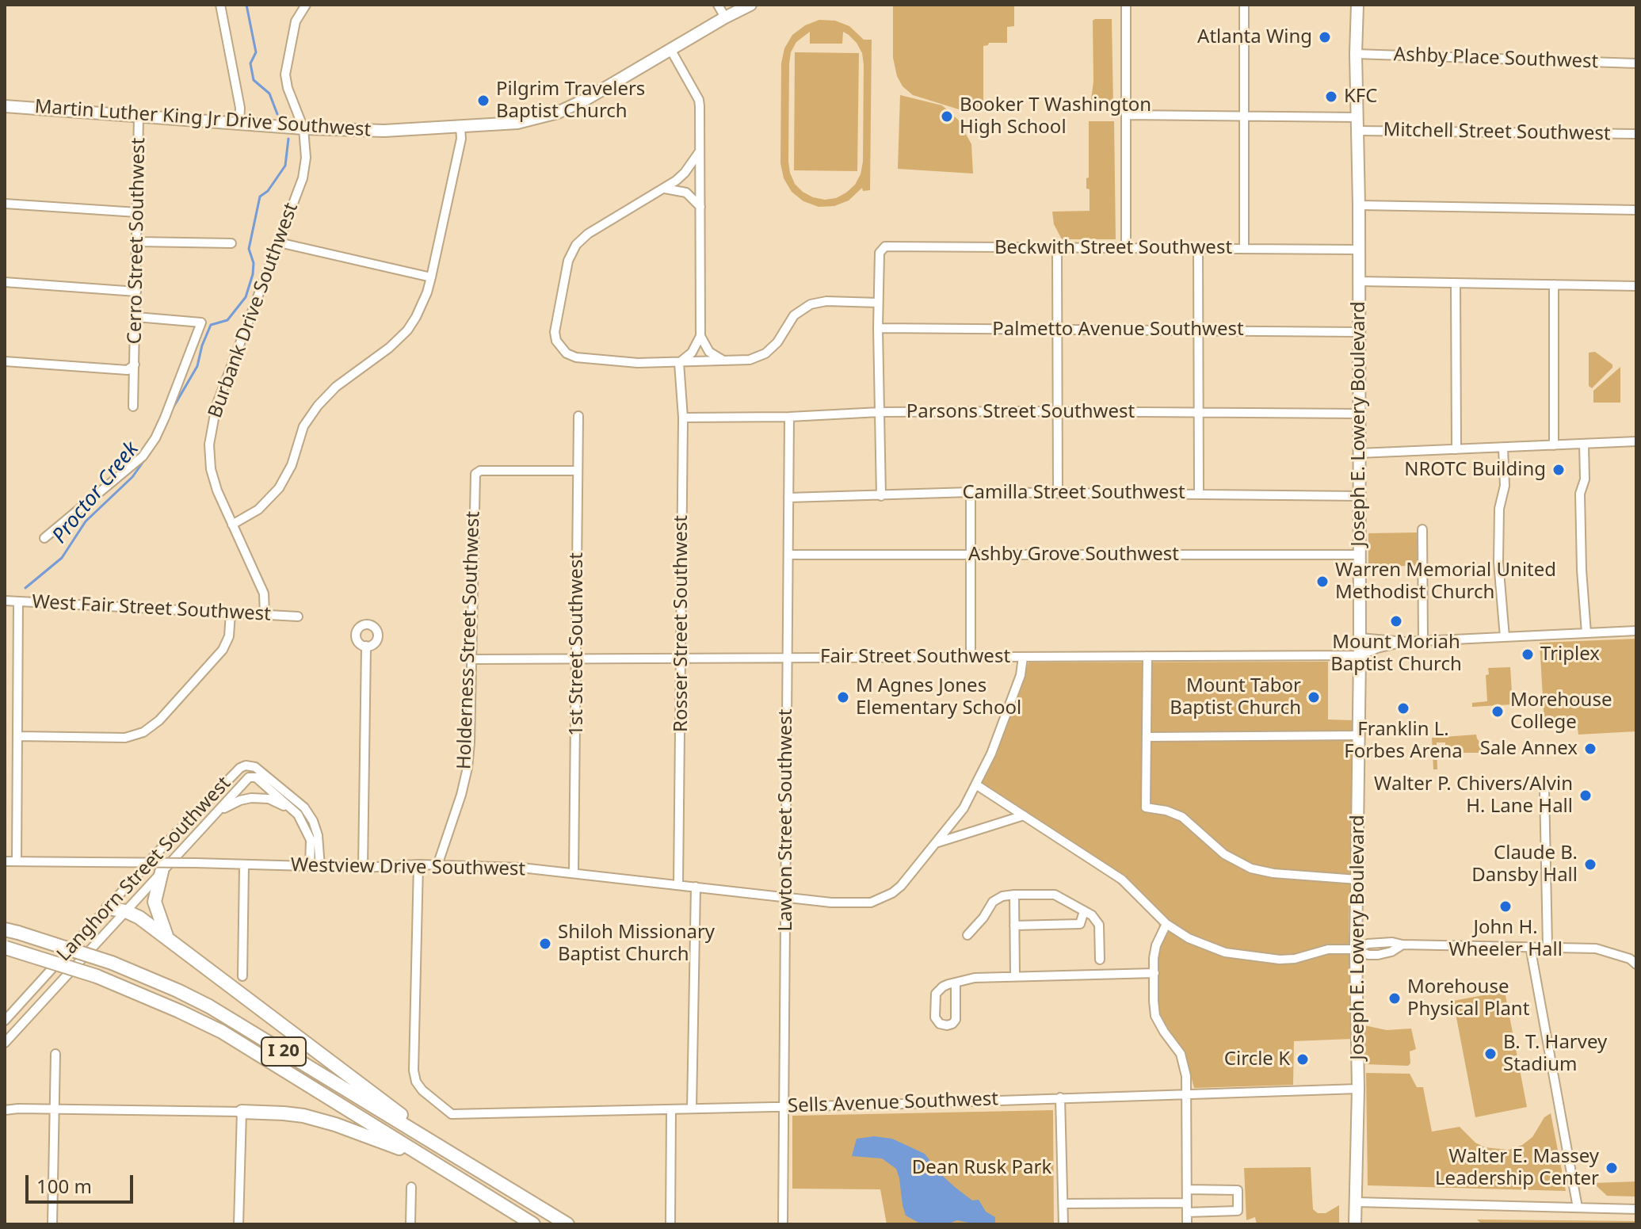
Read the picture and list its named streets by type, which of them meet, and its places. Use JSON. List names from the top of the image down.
{
  "streets": {
    "highway": ["I 20"],
    "main road": ["Martin Luther King Jr Drive Southwest", "Joseph E. Lowery Boulevard"],
    "street": [
      "Ashby Place Southwest",
      "Mitchell Street Southwest",
      "Cerro Street Southwest",
      "Beckwith Street Southwest",
      "Burbank Drive Southwest",
      "Palmetto Avenue Southwest",
      "Parsons Street Southwest",
      "Camilla Street Southwest",
      "Ashby Grove Southwest",
      "West Fair Street Southwest",
      "Rosser Street Southwest",
      "Holderness Street Southwest",
      "1st Street Southwest",
      "Fair Street Southwest",
      "Lawton Street Southwest",
      "Westview Drive Southwest",
      "Langhorn Street Southwest",
      "Sells Avenue Southwest"
    ]
  },
  "crossings": [
    ["Ashby Place Southwest", "Joseph E. Lowery Boulevard"],
    ["Martin Luther King Jr Drive Southwest", "Cerro Street Southwest"],
    ["Martin Luther King Jr Drive Southwest", "Burbank Drive Southwest"],
    ["Mitchell Street Southwest", "Joseph E. Lowery Boulevard"],
    ["Beckwith Street Southwest", "Joseph E. Lowery Boulevard"],
    ["Burbank Drive Southwest", "West Fair Street Southwest"],
    ["Palmetto Avenue Southwest", "Joseph E. Lowery Boulevard"],
    ["Parsons Street Southwest", "Joseph E. Lowery Boulevard"],
    ["Parsons Street Southwest", "Rosser Street Southwest"],
    ["Parsons Street Southwest", "Lawton Street Southwest"],
    ["Joseph E. Lowery Boulevard", "Camilla Street Southwest"],
    ["Joseph E. Lowery Boulevard", "Ashby Grove Southwest"],
    ["Joseph E. Lowery Boulevard", "Fair Street Southwest"],
    ["Joseph E. Lowery Boulevard", "Sells Avenue Southwest"],
    ["Camilla Street Southwest", "Lawton Street Southwest"],
    ["Ashby Grove Southwest", "Lawton Street Southwest"],
    ["Rosser Street Southwest", "Fair Street Southwest"],
    ["Rosser Street Southwest", "Westview Drive Southwest"],
    ["Holderness Street Southwest", "1st Street Southwest"],
    ["Holderness Street Southwest", "Fair Street Southwest"],
    ["Holderness Street Southwest", "Westview Drive Southwest"],
    ["1st Street Southwest", "Fair Street Southwest"],
    ["1st Street Southwest", "Westview Drive Southwest"],
    ["Fair Street Southwest", "Lawton Street Southwest"],
    ["Fair Street Southwest", "Westview Drive Southwest"],
    ["Lawton Street Southwest", "Westview Drive Southwest"],
    ["Lawton Street Southwest", "Sells Avenue Southwest"],
    ["Westview Drive Southwest", "Langhorn Street Southwest"],
    ["Westview Drive Southwest", "Sells Avenue Southwest"]
  ],
  "water": ["Proctor Creek"],
  "parks": ["Dean Rusk Park"],
  "places": [
    "Atlanta Wing",
    "KFC",
    "Pilgrim Travelers Baptist Church",
    "Booker T Washington High School",
    "NROTC Building",
    "Warren Memorial United Methodist Church",
    "Mount Moriah Baptist Church",
    "Triplex",
    "M Agnes Jones Elementary School",
    "Mount Tabor Baptist Church",
    "Franklin L. Forbes Arena",
    "Morehouse College",
    "Sale Annex",
    "Walter P. Chivers/Alvin H. Lane Hall",
    "Claude B. Dansby Hall",
    "John H. Wheeler Hall",
    "Shiloh Missionary Baptist Church",
    "Morehouse Physical Plant",
    "B. T. Harvey Stadium",
    "Circle K",
    "Walter E. Massey Leadership Center"
  ],
  "scale_bar": "100 m"
}
